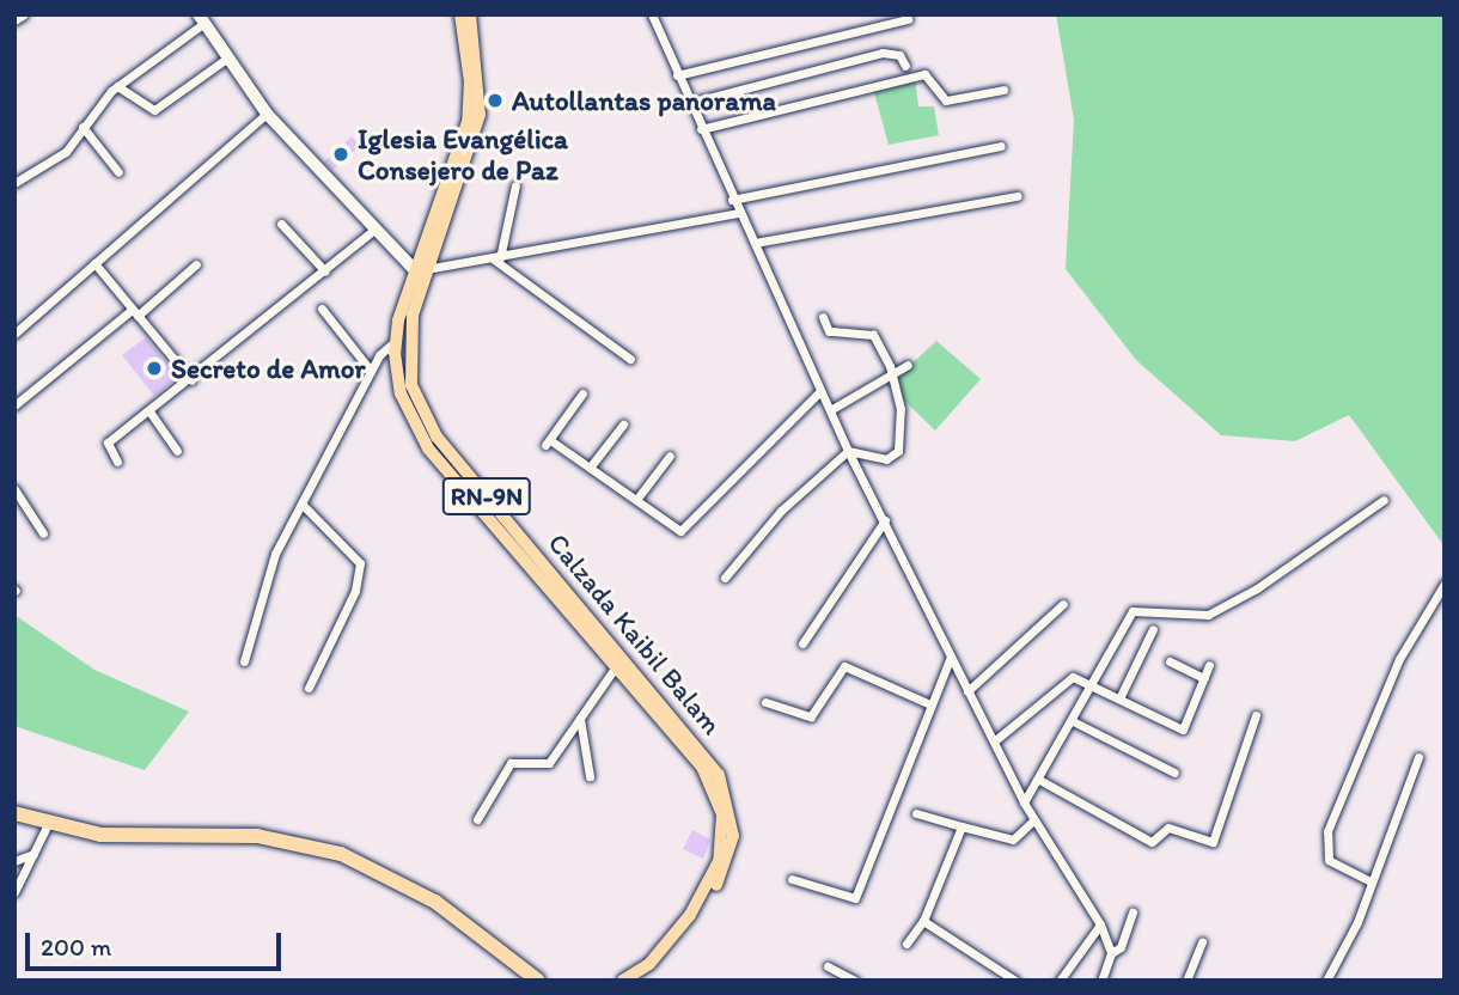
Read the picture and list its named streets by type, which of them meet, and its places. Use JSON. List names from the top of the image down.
{
  "streets": {
    "main road": ["RN-9N", "Calzada Kaibil Balam"]
  },
  "places": ["Autollantas panorama", "Iglesia Evangélica Consejero de Paz", "Secreto de Amor"],
  "scale_bar": "200 m"
}
